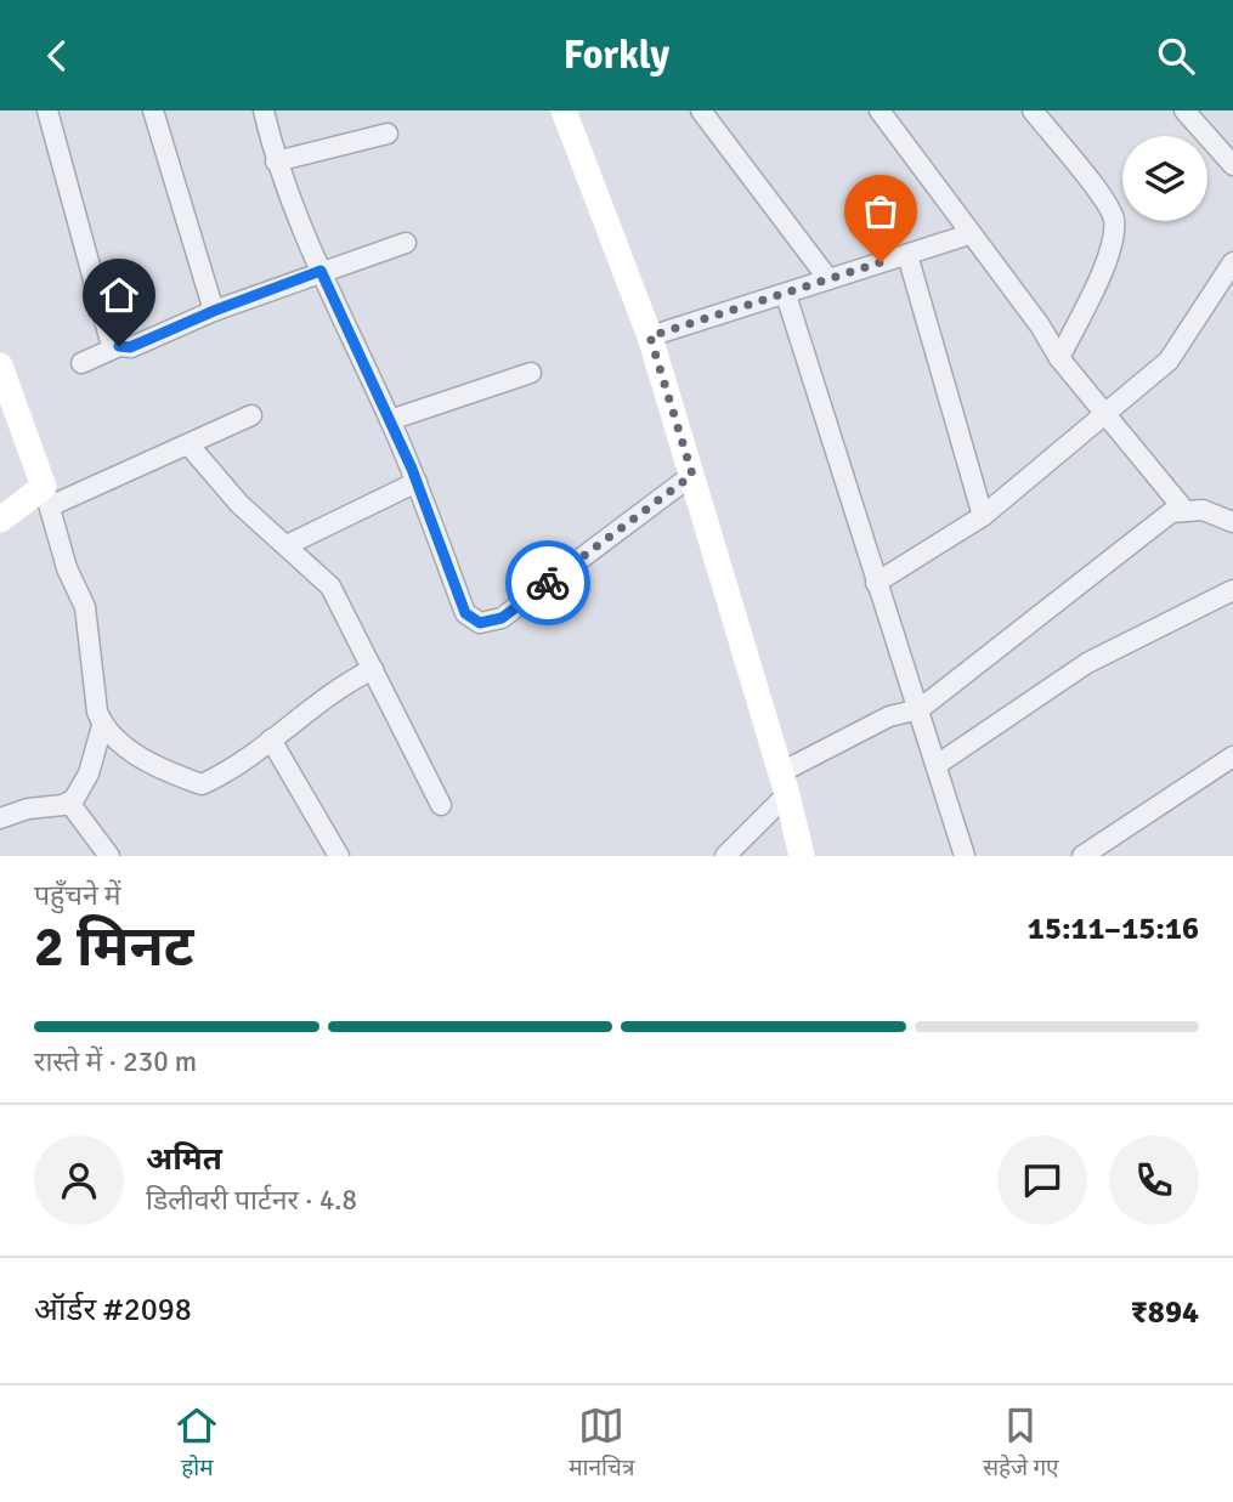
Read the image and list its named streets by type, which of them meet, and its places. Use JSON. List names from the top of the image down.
{
  "page": {
    "header": "Forkly",
    "heading": ["2 मिनट", "पहुँचने में", "15:11–15:16"],
    "panel": [
      "अमित",
      "डिलीवरी पार्टनर · 4.8",
      "ऑर्डर #2098",
      "₹894"
    ],
    "bar": "रास्ते में · 230 m",
    "tabs": ["होम", "मानचित्र", "सहेजे गए"]
  }
}
